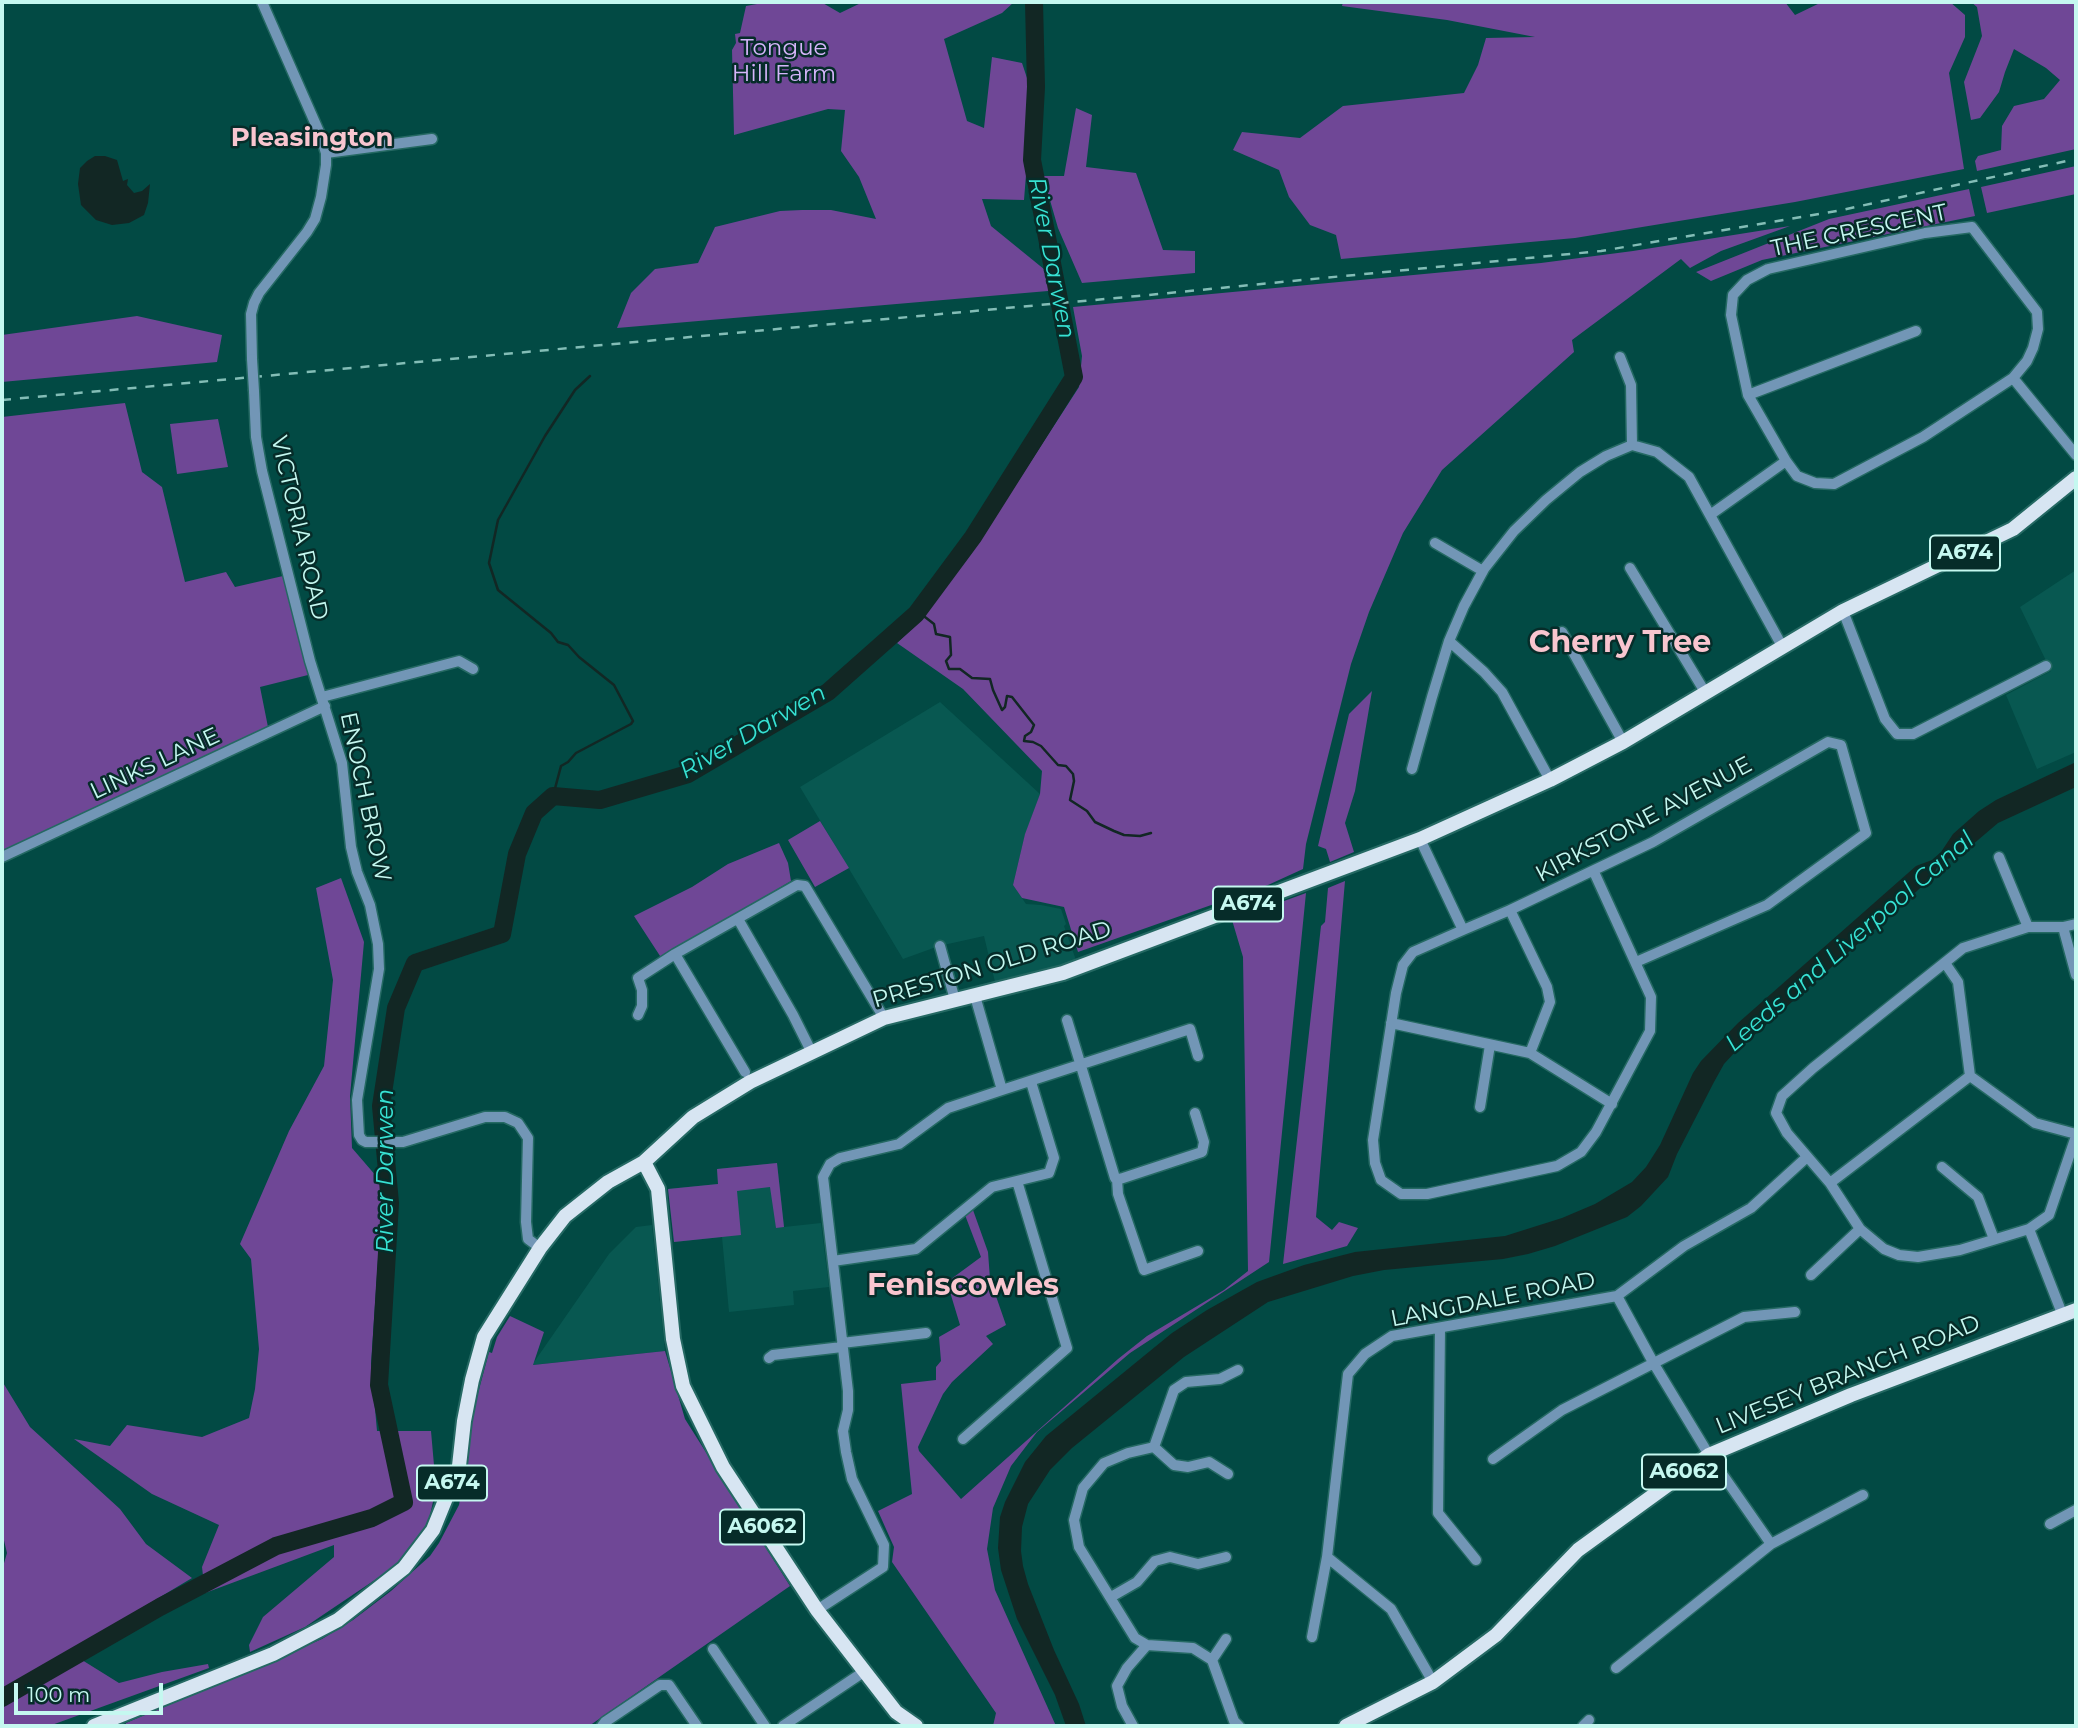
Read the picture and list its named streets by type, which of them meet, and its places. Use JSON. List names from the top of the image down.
{
  "streets": {
    "main road": [
      "A674",
      "PRESTON OLD ROAD",
      "LIVESEY BRANCH ROAD",
      "A6062"
    ],
    "street": [
      "THE CRESCENT",
      "VICTORIA ROAD",
      "LINKS LANE",
      "ENOCH BROW",
      "KIRKSTONE AVENUE",
      "LANGDALE ROAD"
    ]
  },
  "crossings": [
    ["VICTORIA ROAD", "ENOCH BROW"],
    ["LINKS LANE", "ENOCH BROW"],
    ["ENOCH BROW", "PRESTON OLD ROAD"],
    ["PRESTON OLD ROAD", "A6062"],
    ["LANGDALE ROAD", "LIVESEY BRANCH ROAD"]
  ],
  "districts": ["Pleasington", "Cherry Tree", "Feniscowles"],
  "water": ["River Darwen", "Leeds and Liverpool Canal"],
  "parks": ["Tongue Hill Farm"],
  "scale_bar": "100 m"
}
